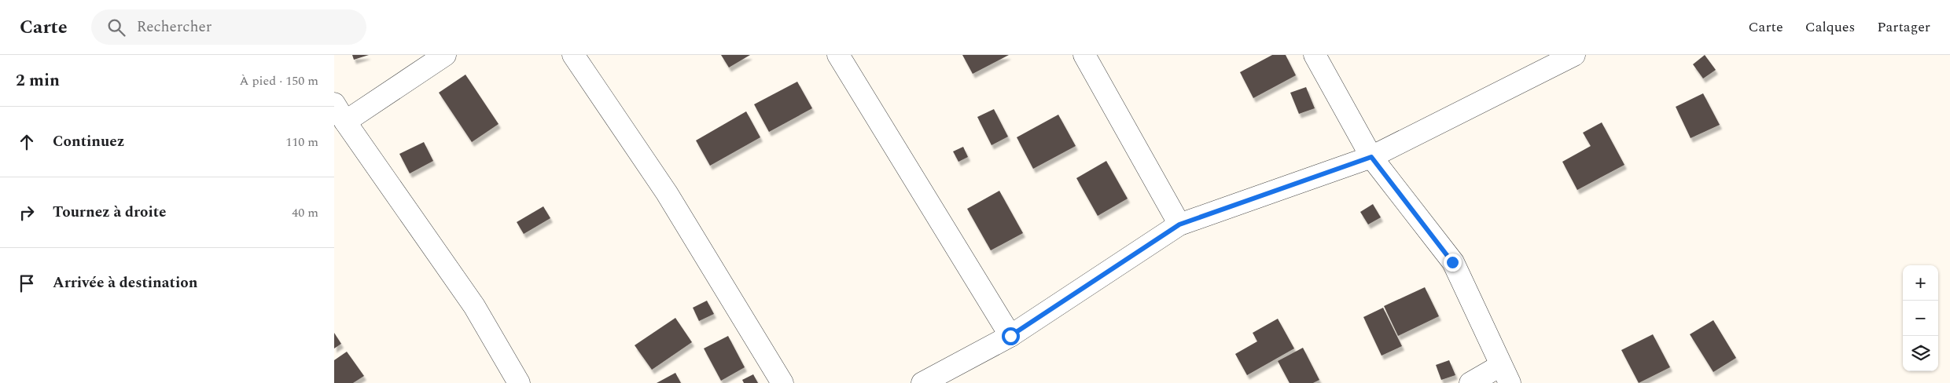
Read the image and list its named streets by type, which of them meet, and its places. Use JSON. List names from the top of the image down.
{
  "page": {
    "header": "Carte",
    "search": "Rechercher",
    "nav": ["Carte", "Calques", "Partager"],
    "heading": ["2 min", "À pied · 150 m"],
    "list": [
      ["Continuez", "110 m"],
      ["Tournez à droite", "40 m"],
      "Arrivée à destination"
    ],
    "map_buttons": ["+", "−"]
  }
}
